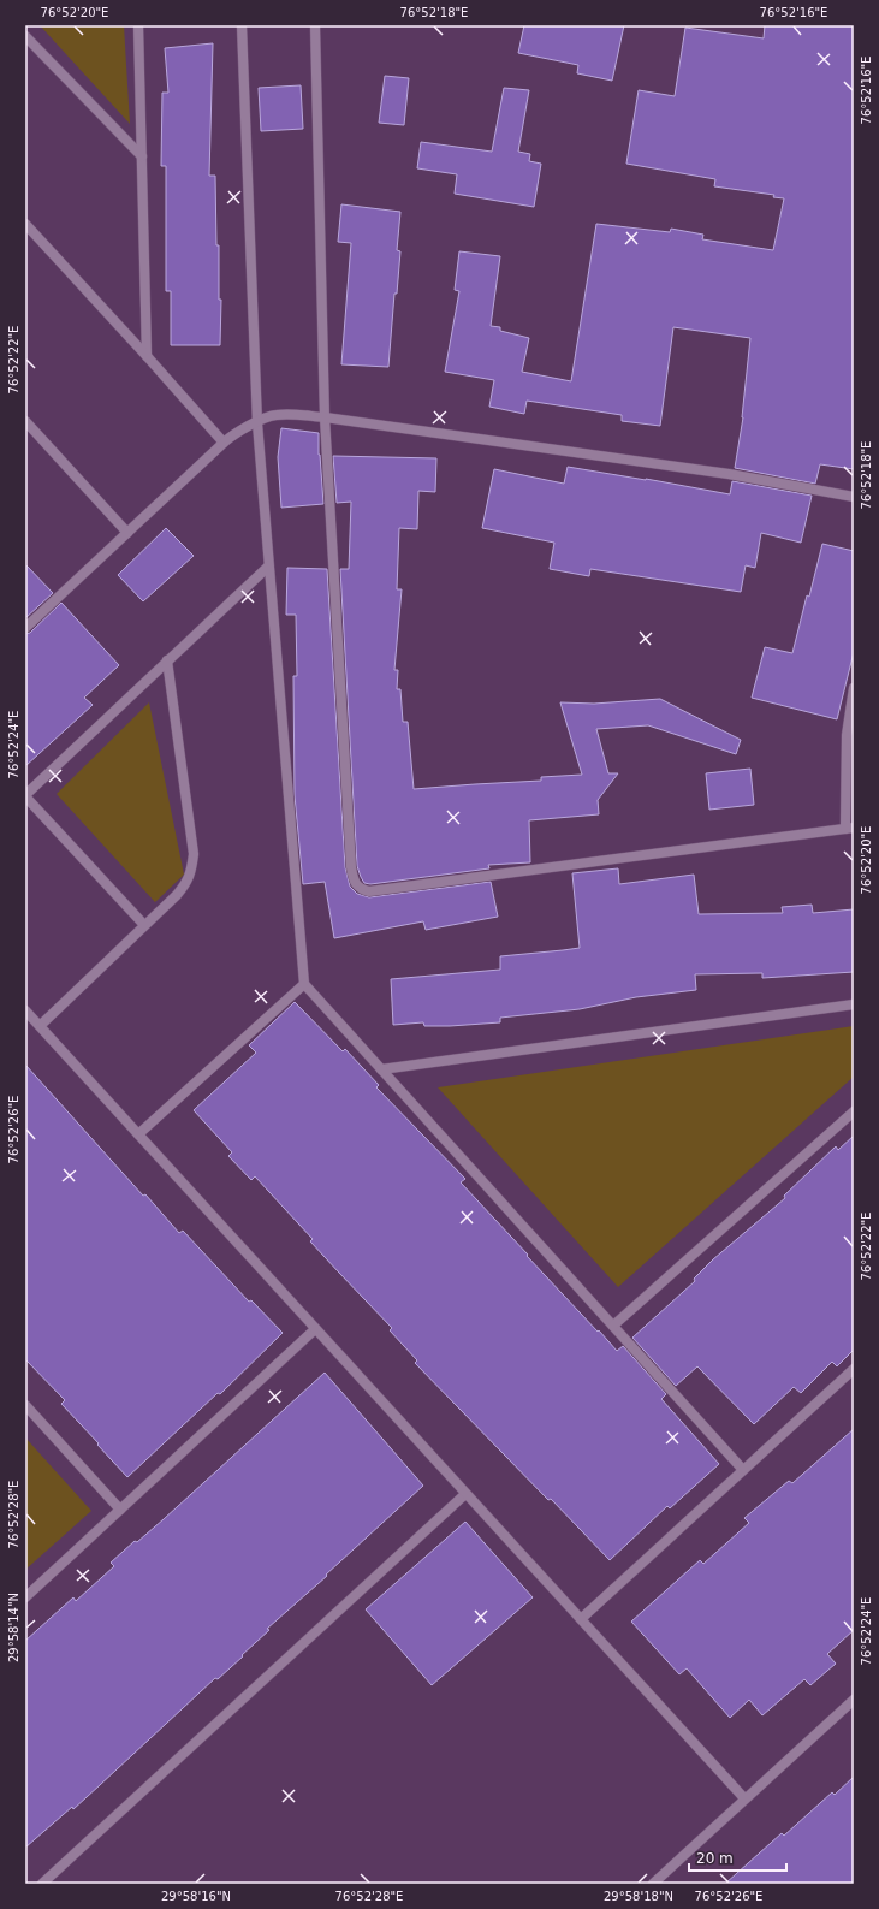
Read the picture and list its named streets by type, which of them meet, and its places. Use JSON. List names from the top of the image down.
{
  "scale_bar": "20 m",
  "coordinates": [
    "76°52'20\"E",
    "76°52'18\"E",
    "76°52'16\"E",
    "76°52'22\"E",
    "76°52'24\"E",
    "76°52'26\"E",
    "76°52'28\"E",
    "29°58'14\"N",
    "29°58'16\"N",
    "29°58'18\"N"
  ]
}
